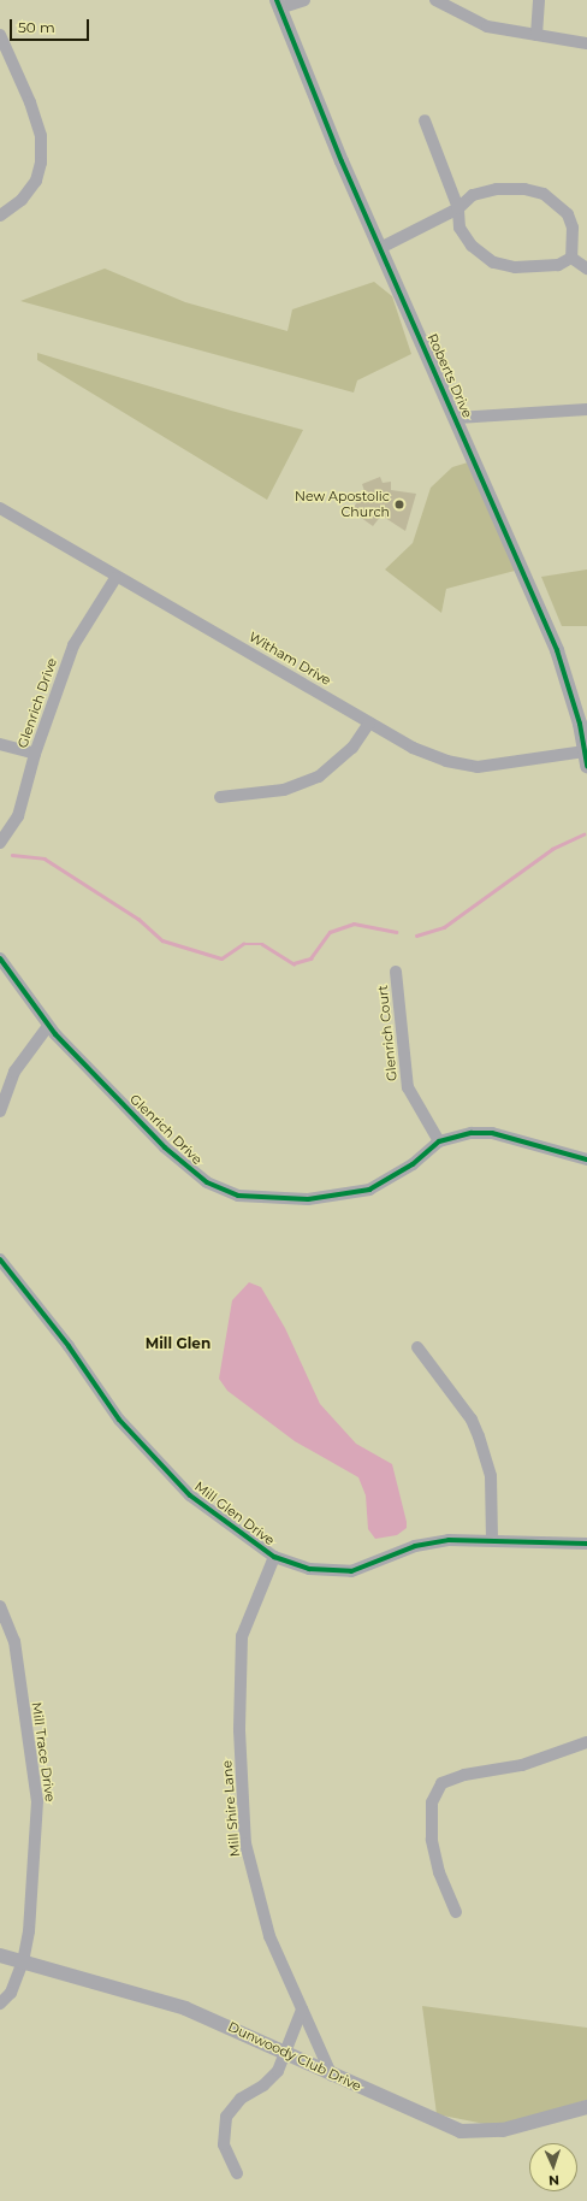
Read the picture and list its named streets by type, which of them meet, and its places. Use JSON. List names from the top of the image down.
{
  "streets": {
    "street": [
      "Roberts Drive",
      "Witham Drive",
      "Glenrich Drive",
      "Glenrich Court",
      "Mill Glen Drive",
      "Mill Trace Drive",
      "Mill Shire Lane",
      "Dunwoody Club Drive"
    ]
  },
  "crossings": [
    ["Roberts Drive", "Witham Drive"],
    ["Witham Drive", "Glenrich Drive"],
    ["Glenrich Drive", "Glenrich Court"],
    ["Mill Glen Drive", "Mill Shire Lane"],
    ["Mill Trace Drive", "Dunwoody Club Drive"],
    ["Mill Shire Lane", "Dunwoody Club Drive"]
  ],
  "districts": ["Mill Glen"],
  "places": ["New Apostolic Church"],
  "scale_bar": "50 m",
  "north": "bottom"
}
